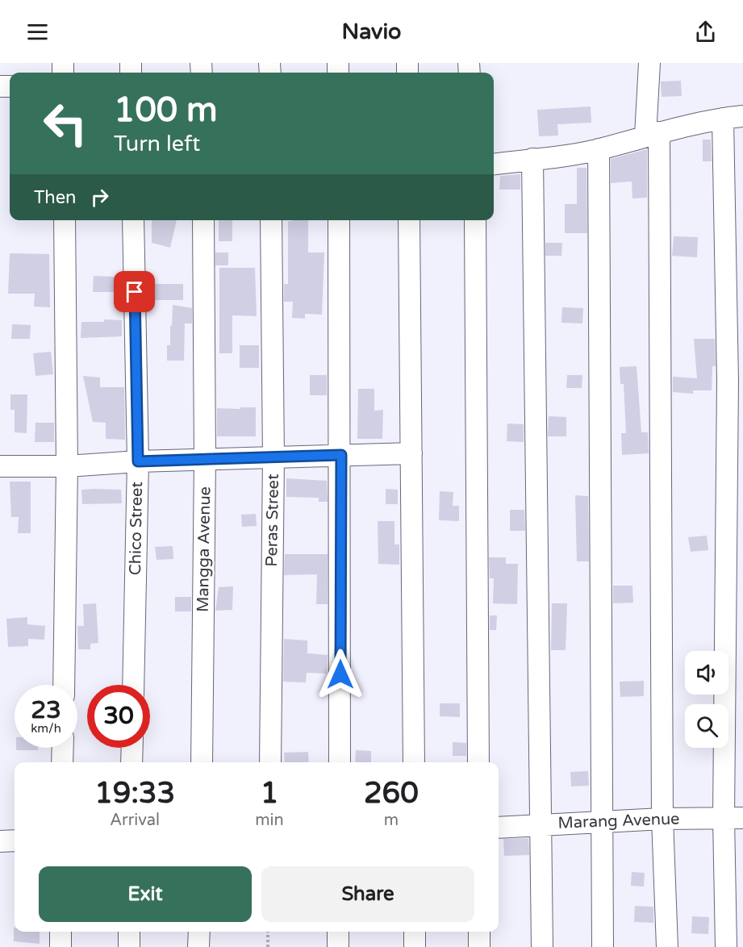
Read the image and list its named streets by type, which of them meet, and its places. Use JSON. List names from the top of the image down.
{
  "streets": {
    "street": [
      "Peras Street",
      "Chico Street",
      "Mangga Avenue",
      "Marang Avenue"
    ]
  },
  "page": {
    "header": "Navio",
    "turn": ["100 m", "Turn left"],
    "then": "Then",
    "speed": "23 km/h",
    "limit": "30",
    "eta": [
      "19:33",
      "Arrival",
      "1",
      "min",
      "260",
      "m"
    ],
    "buttons": ["Exit", "Share"]
  }
}
